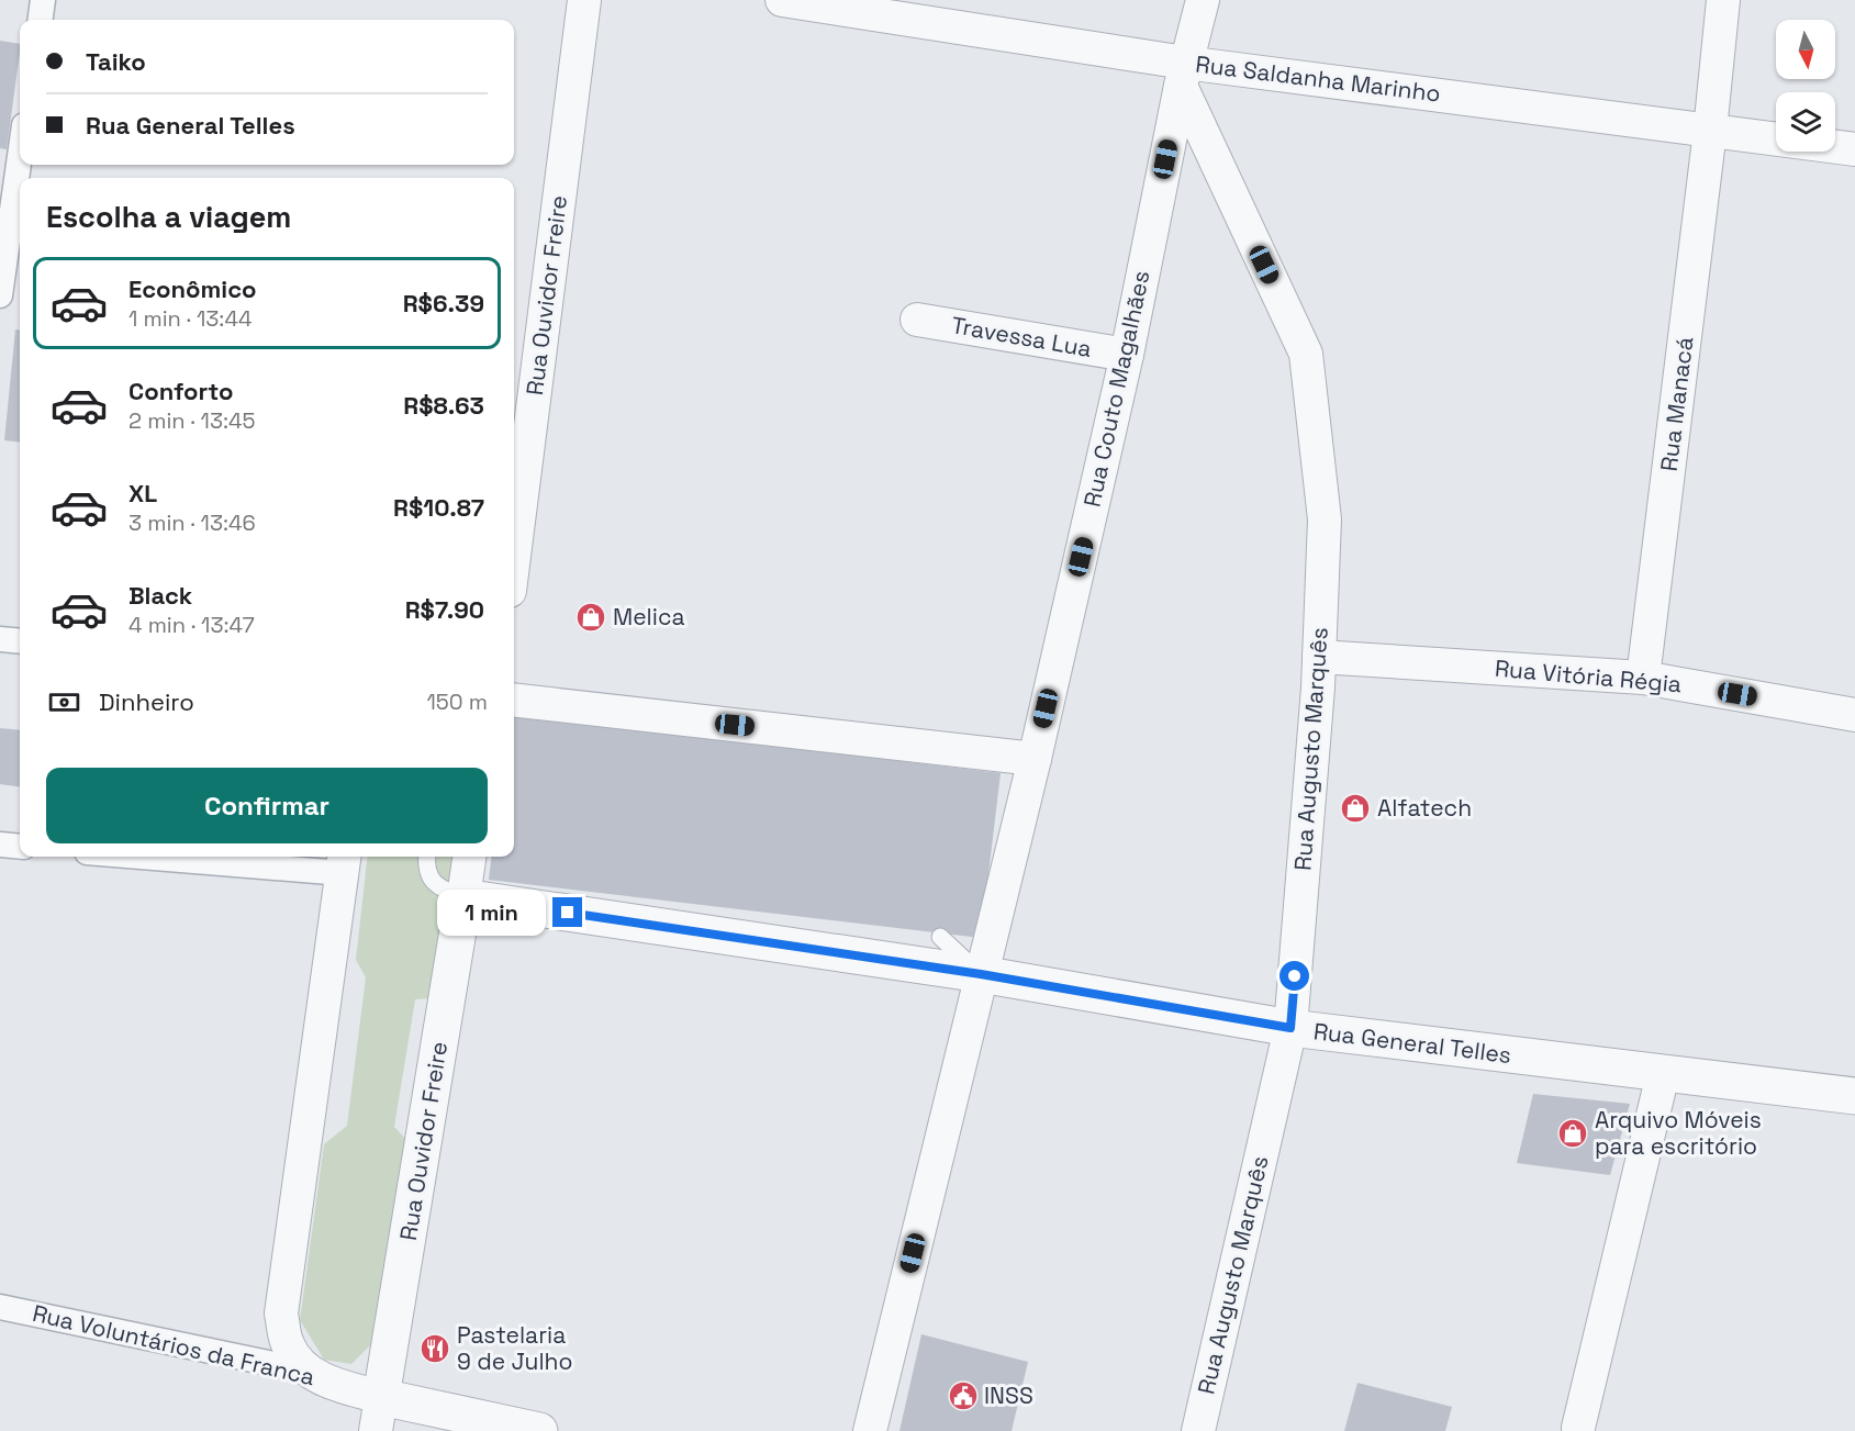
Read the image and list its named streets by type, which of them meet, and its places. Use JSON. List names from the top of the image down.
{
  "streets": {
    "street": [
      "Rua Saldanha Marinho",
      "Rua Ouvidor Freire",
      "Travessa Lua",
      "Rua Couto Magalhães",
      "Rua Manacá",
      "Rua Vitória Régia",
      "Rua Augusto Marquês",
      "Rua General Telles",
      "Rua Voluntários da Franca"
    ]
  },
  "crossings": [
    ["Rua Saldanha Marinho", "Rua Couto Magalhães"],
    ["Rua Saldanha Marinho", "Rua Manacá"],
    ["Rua Saldanha Marinho", "Rua Augusto Marquês"],
    ["Rua Ouvidor Freire", "Rua General Telles"],
    ["Rua Ouvidor Freire", "Rua Voluntários da Franca"],
    ["Travessa Lua", "Rua Couto Magalhães"],
    ["Rua Couto Magalhães", "Rua Augusto Marquês"],
    ["Rua Couto Magalhães", "Rua General Telles"],
    ["Rua Manacá", "Rua Vitória Régia"],
    ["Rua Vitória Régia", "Rua Augusto Marquês"],
    ["Rua Augusto Marquês", "Rua General Telles"]
  ],
  "places": {
    "shop": ["Melica", "Alfatech", "Arquivo Móveis para escritório"],
    "restaurant": ["Pastelaria 9 de Julho"],
    "public building": ["INSS"]
  },
  "north": "bottom",
  "page": {
    "banner": ["Taiko", "Rua General Telles"],
    "heading": "Escolha a viagem",
    "list": [
      {
        "name": "Econômico",
        "note": "1 min · 13:44",
        "value": "R$6.39"
      },
      {
        "name": "Conforto",
        "note": "2 min · 13:45",
        "value": "R$8.63"
      },
      {
        "name": "XL",
        "note": "3 min · 13:46",
        "value": "R$10.87"
      },
      {
        "name": "Black",
        "note": "4 min · 13:47",
        "value": "R$7.90"
      }
    ],
    "pay": ["Dinheiro", "150 m"],
    "buttons": "Confirmar",
    "bubble": "1 min"
  }
}
